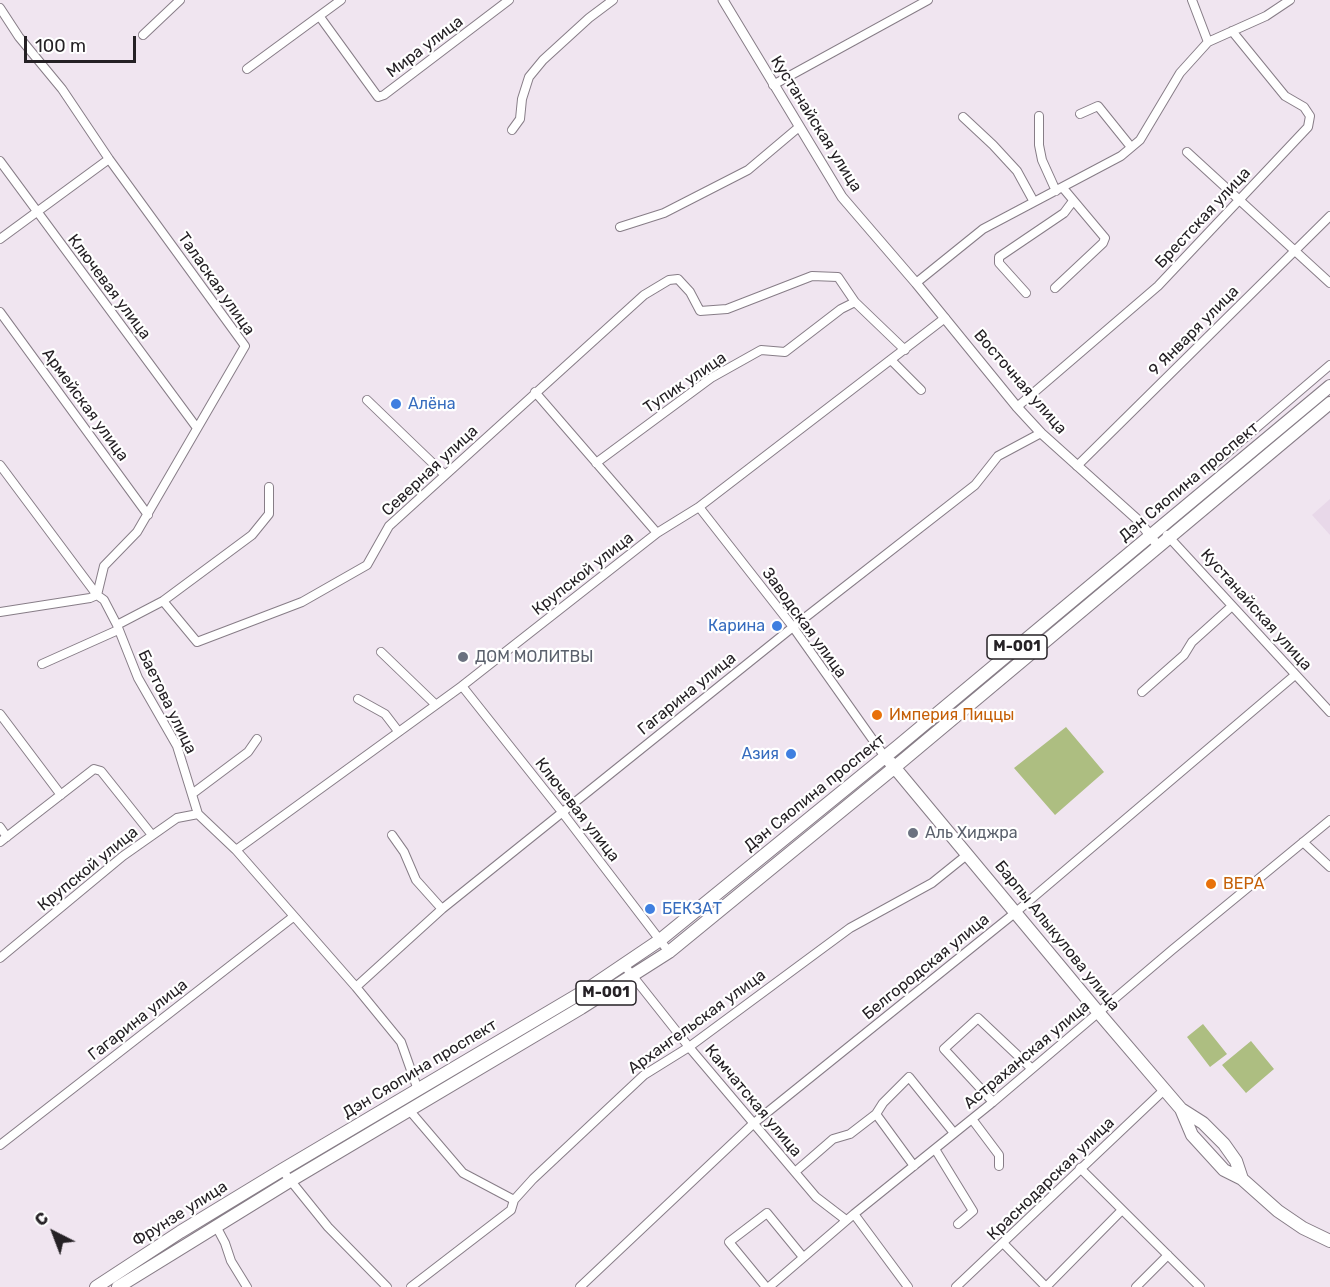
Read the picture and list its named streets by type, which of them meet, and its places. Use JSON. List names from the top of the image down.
{
  "streets": {
    "main road": [
      "Дэн Сяопина проспект",
      "M-001",
      "Барпы Алыкулова улица",
      "Фрунзе улица"
    ],
    "street": [
      "Мира улица",
      "Кустанайская улица",
      "Брестская улица",
      "Талаская улица",
      "Ключевая улица",
      "9 Января улица",
      "Восточная улица",
      "Тупик улица",
      "Армейская улица",
      "Северная улица",
      "Крупской улица",
      "Заводская улица",
      "Гагарина улица",
      "Баетова улица",
      "Белгородская улица",
      "Архангельская улица",
      "Астраханская улица",
      "Камчатская улица",
      "Краснодарская улица"
    ]
  },
  "crossings": [
    ["Кустанайская улица", "Восточная улица"],
    ["Кустанайская улица", "Дэн Сяопина проспект"],
    ["Кустанайская улица", "Белгородская улица"],
    ["Брестская улица", "Восточная улица"],
    ["Талаская улица", "Ключевая улица"],
    ["Талаская улица", "Армейская улица"],
    ["Талаская улица", "Баетова улица"],
    ["Ключевая улица", "Дэн Сяопина проспект"],
    ["Ключевая улица", "Крупской улица"],
    ["Ключевая улица", "Гагарина улица"],
    ["9 Января улица", "Восточная улица"],
    ["Восточная улица", "Дэн Сяопина проспект"],
    ["Восточная улица", "Крупской улица"],
    ["Восточная улица", "Гагарина улица"],
    ["Тупик улица", "Северная улица"],
    ["Дэн Сяопина проспект", "Заводская улица"],
    ["Дэн Сяопина проспект", "Баетова улица"],
    ["Дэн Сяопина проспект", "Барпы Алыкулова улица"],
    ["Дэн Сяопина проспект", "Камчатская улица"],
    ["Дэн Сяопина проспект", "Фрунзе улица"],
    ["Крупской улица", "Заводская улица"],
    ["Крупской улица", "Баетова улица"],
    ["Заводская улица", "Гагарина улица"],
    ["Заводская улица", "Барпы Алыкулова улица"],
    ["Гагарина улица", "Баетова улица"],
    ["Барпы Алыкулова улица", "Белгородская улица"],
    ["Барпы Алыкулова улица", "Архангельская улица"],
    ["Барпы Алыкулова улица", "Астраханская улица"],
    ["Барпы Алыкулова улица", "Краснодарская улица"],
    ["Белгородская улица", "Камчатская улица"],
    ["Архангельская улица", "Камчатская улица"],
    ["Астраханская улица", "Камчатская улица"]
  ],
  "places": [
    "Алёна",
    "Карина",
    "ДОМ МОЛИТВЫ",
    "Империя Пиццы",
    "Азия",
    "Аль Хиджра",
    "ВЕРА",
    "БЕКЗАТ"
  ],
  "scale_bar": "100 m",
  "north": "top left"
}
